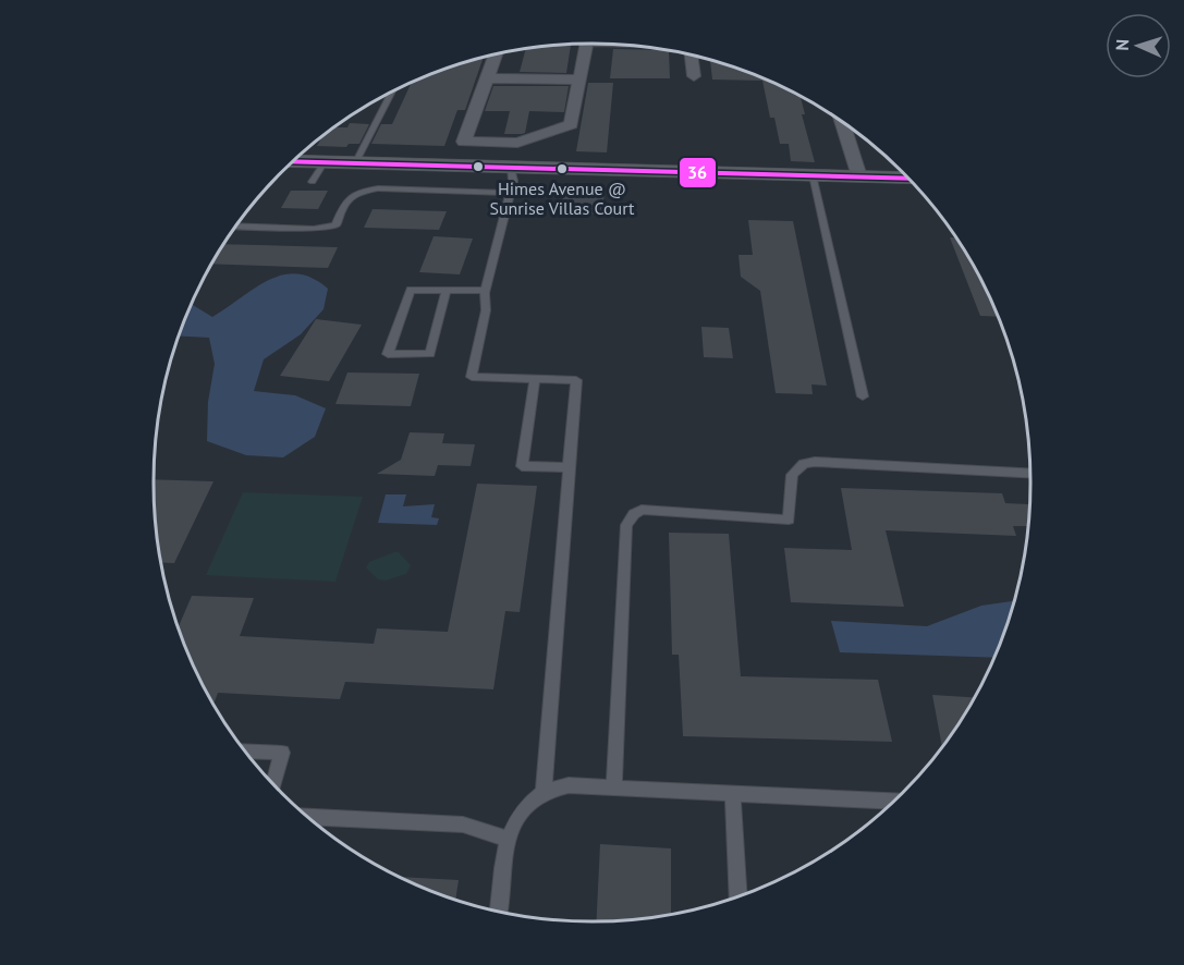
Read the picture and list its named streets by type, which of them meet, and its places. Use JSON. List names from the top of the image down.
{
  "places": ["Himes Avenue @ Sunrise Villas Court"],
  "lines": ["transit line 36"],
  "north": "left"
}
